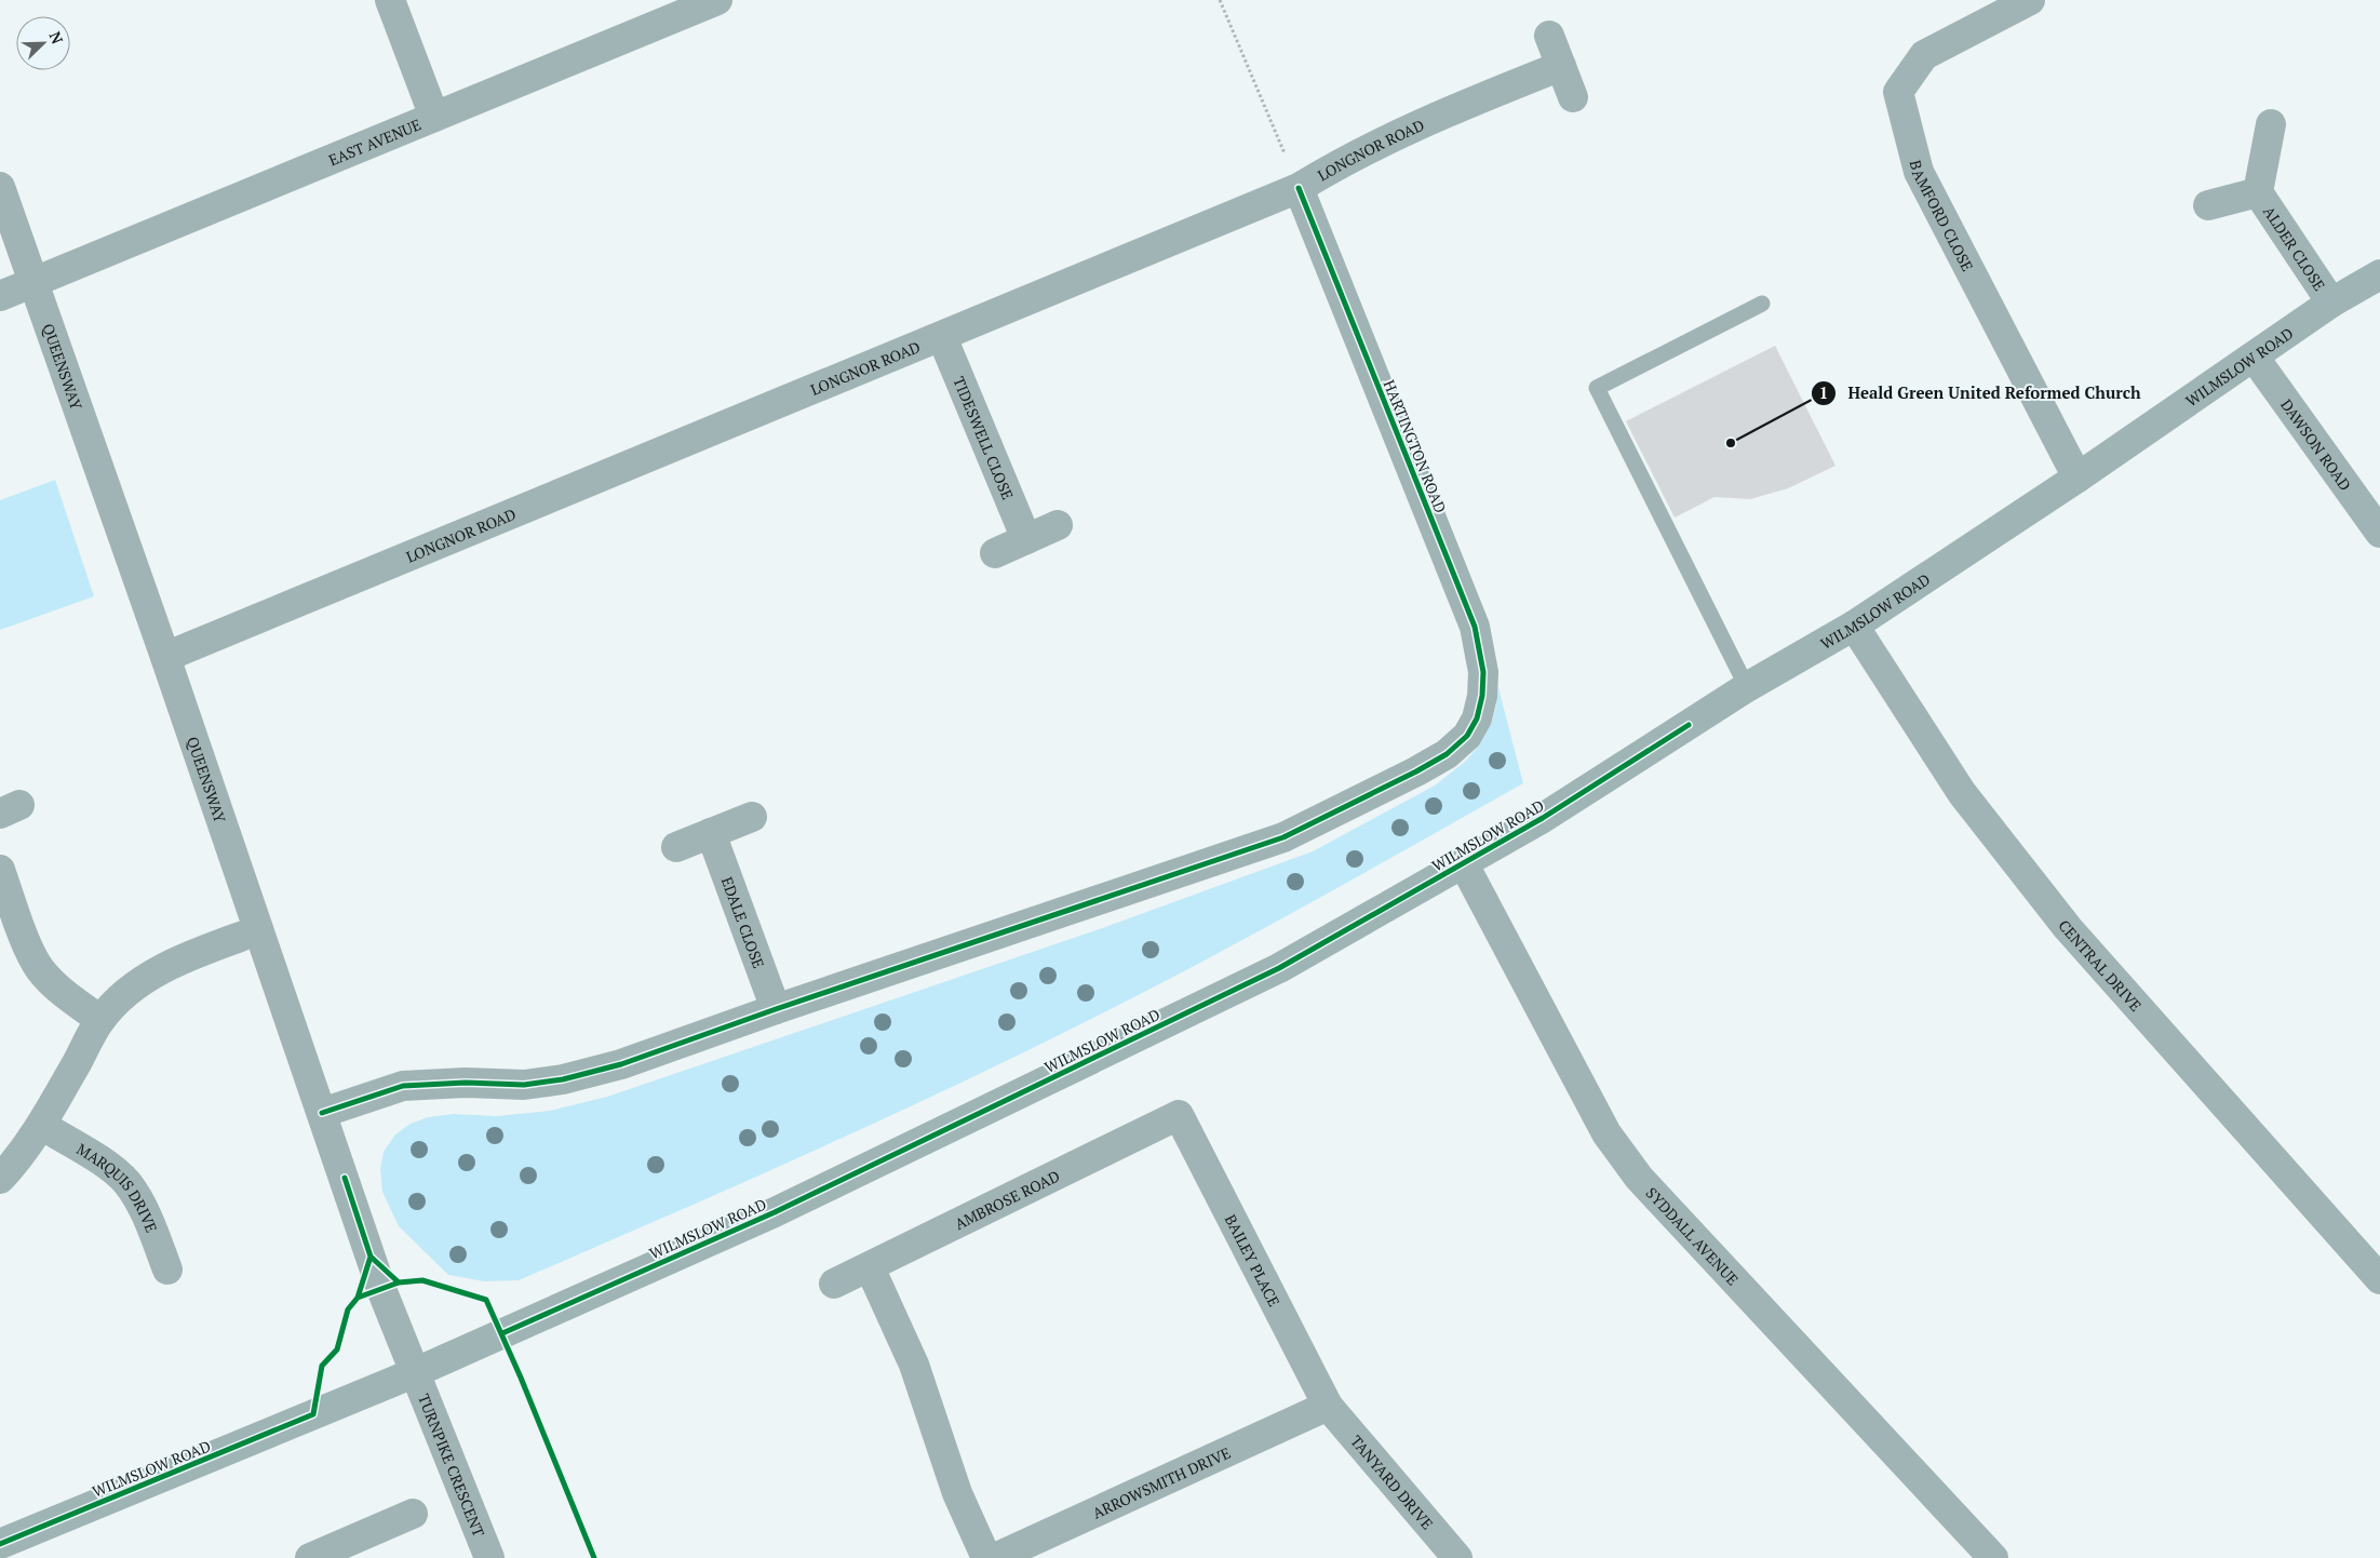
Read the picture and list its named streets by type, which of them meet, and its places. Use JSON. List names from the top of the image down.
{
  "streets": {
    "main road": ["WILMSLOW ROAD"],
    "street": [
      "EAST AVENUE",
      "LONGNOR ROAD",
      "BAMFORD CLOSE",
      "ALDER CLOSE",
      "QUEENSWAY",
      "TIDESWELL CLOSE",
      "DAWSON ROAD",
      "HARTINGTON ROAD",
      "EDALE CLOSE",
      "CENTRAL DRIVE",
      "MARQUIS DRIVE",
      "AMBROSE ROAD",
      "SYDDALL AVENUE",
      "BAILEY PLACE",
      "TURNPIKE CRESCENT",
      "ARROWSMITH DRIVE",
      "TANYARD DRIVE"
    ]
  },
  "crossings": [
    ["EAST AVENUE", "QUEENSWAY"],
    ["LONGNOR ROAD", "QUEENSWAY"],
    ["LONGNOR ROAD", "TIDESWELL CLOSE"],
    ["LONGNOR ROAD", "HARTINGTON ROAD"],
    ["BAMFORD CLOSE", "WILMSLOW ROAD"],
    ["ALDER CLOSE", "WILMSLOW ROAD"],
    ["QUEENSWAY", "WILMSLOW ROAD"],
    ["QUEENSWAY", "TURNPIKE CRESCENT"],
    ["WILMSLOW ROAD", "DAWSON ROAD"],
    ["WILMSLOW ROAD", "CENTRAL DRIVE"],
    ["WILMSLOW ROAD", "SYDDALL AVENUE"],
    ["WILMSLOW ROAD", "TURNPIKE CRESCENT"],
    ["HARTINGTON ROAD", "EDALE CLOSE"],
    ["AMBROSE ROAD", "BAILEY PLACE"],
    ["BAILEY PLACE", "ARROWSMITH DRIVE"],
    ["BAILEY PLACE", "TANYARD DRIVE"],
    ["ARROWSMITH DRIVE", "TANYARD DRIVE"]
  ],
  "places": ["Heald Green United Reformed Church"],
  "north": "top right"
}
